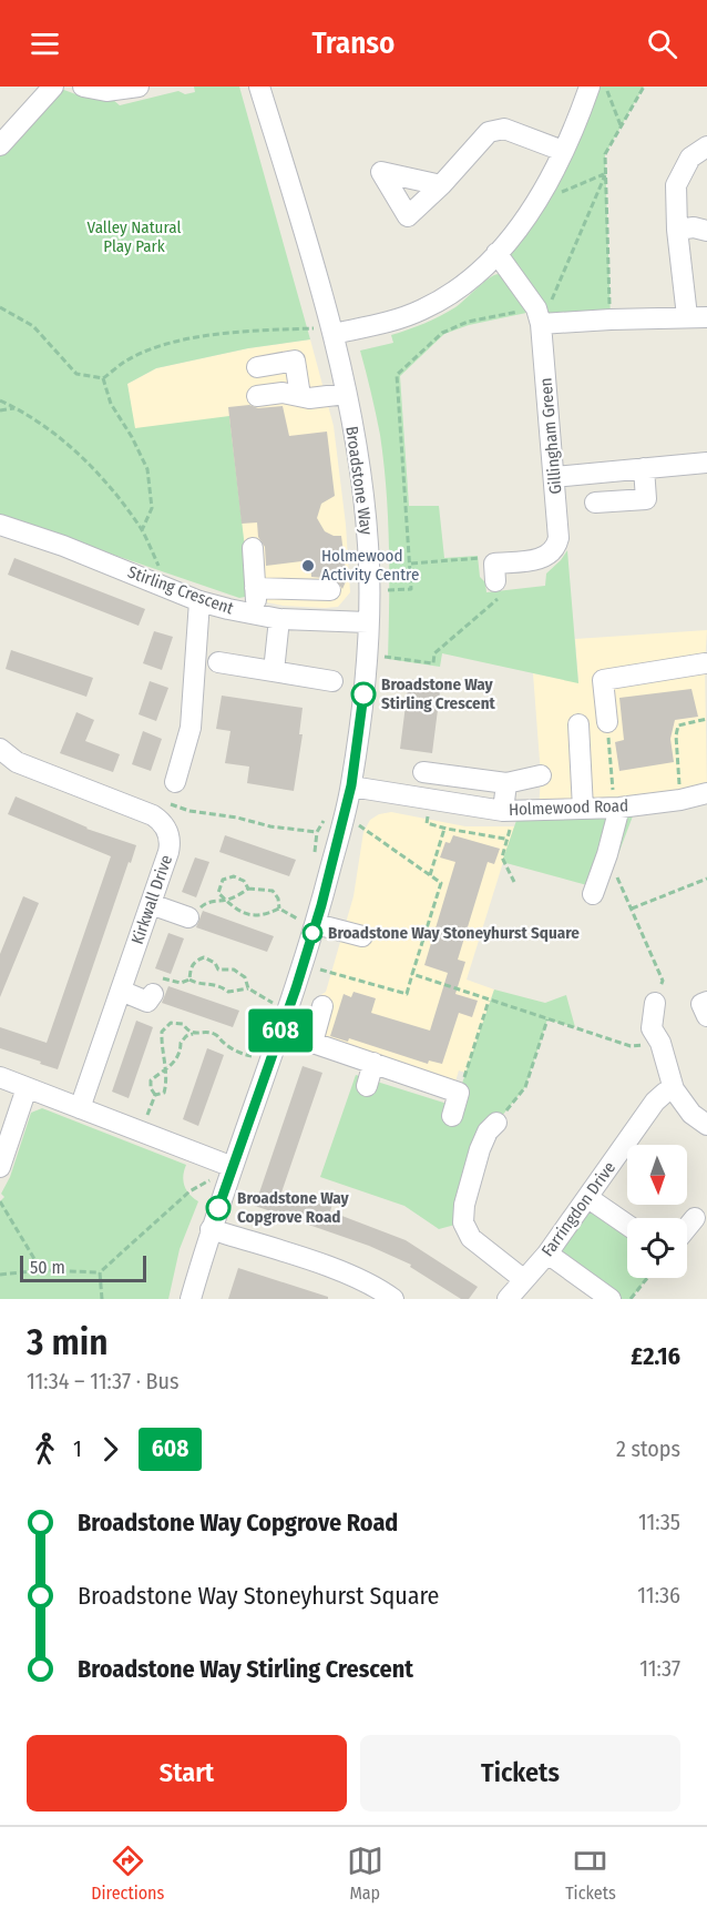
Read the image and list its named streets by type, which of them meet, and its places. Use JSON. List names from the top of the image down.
{
  "streets": {
    "street": [
      "Gillingham Green",
      "Broadstone Way",
      "Stirling Crescent",
      "Holmewood Road",
      "Kirkwall Drive",
      "Farringdon Drive"
    ]
  },
  "crossings": [
    ["Broadstone Way", "Stirling Crescent"],
    ["Broadstone Way", "Holmewood Road"]
  ],
  "parks": ["Valley Natural Play Park"],
  "places": [
    "Holmewood Activity Centre",
    "Broadstone Way Stirling Crescent",
    "Broadstone Way Stoneyhurst Square",
    "Broadstone Way Copgrove Road"
  ],
  "lines": ["bus line 608"],
  "scale_bar": "50 m",
  "north": "bottom",
  "page": {
    "header": "Transo",
    "on_map": "608",
    "scale": "50 m",
    "heading": ["3 min", "11:34 – 11:37 · Bus", "£2.16"],
    "legs": ["1", "608", "2 stops"],
    "list": [
      {
        "name": "Broadstone Way Copgrove Road",
        "value": "11:35"
      },
      {
        "name": "Broadstone Way Stoneyhurst Square",
        "value": "11:36"
      },
      {
        "name": "Broadstone Way Stirling Crescent",
        "value": "11:37"
      }
    ],
    "buttons": ["Start", "Tickets"],
    "tabs": ["Directions", "Map", "Tickets"]
  }
}
